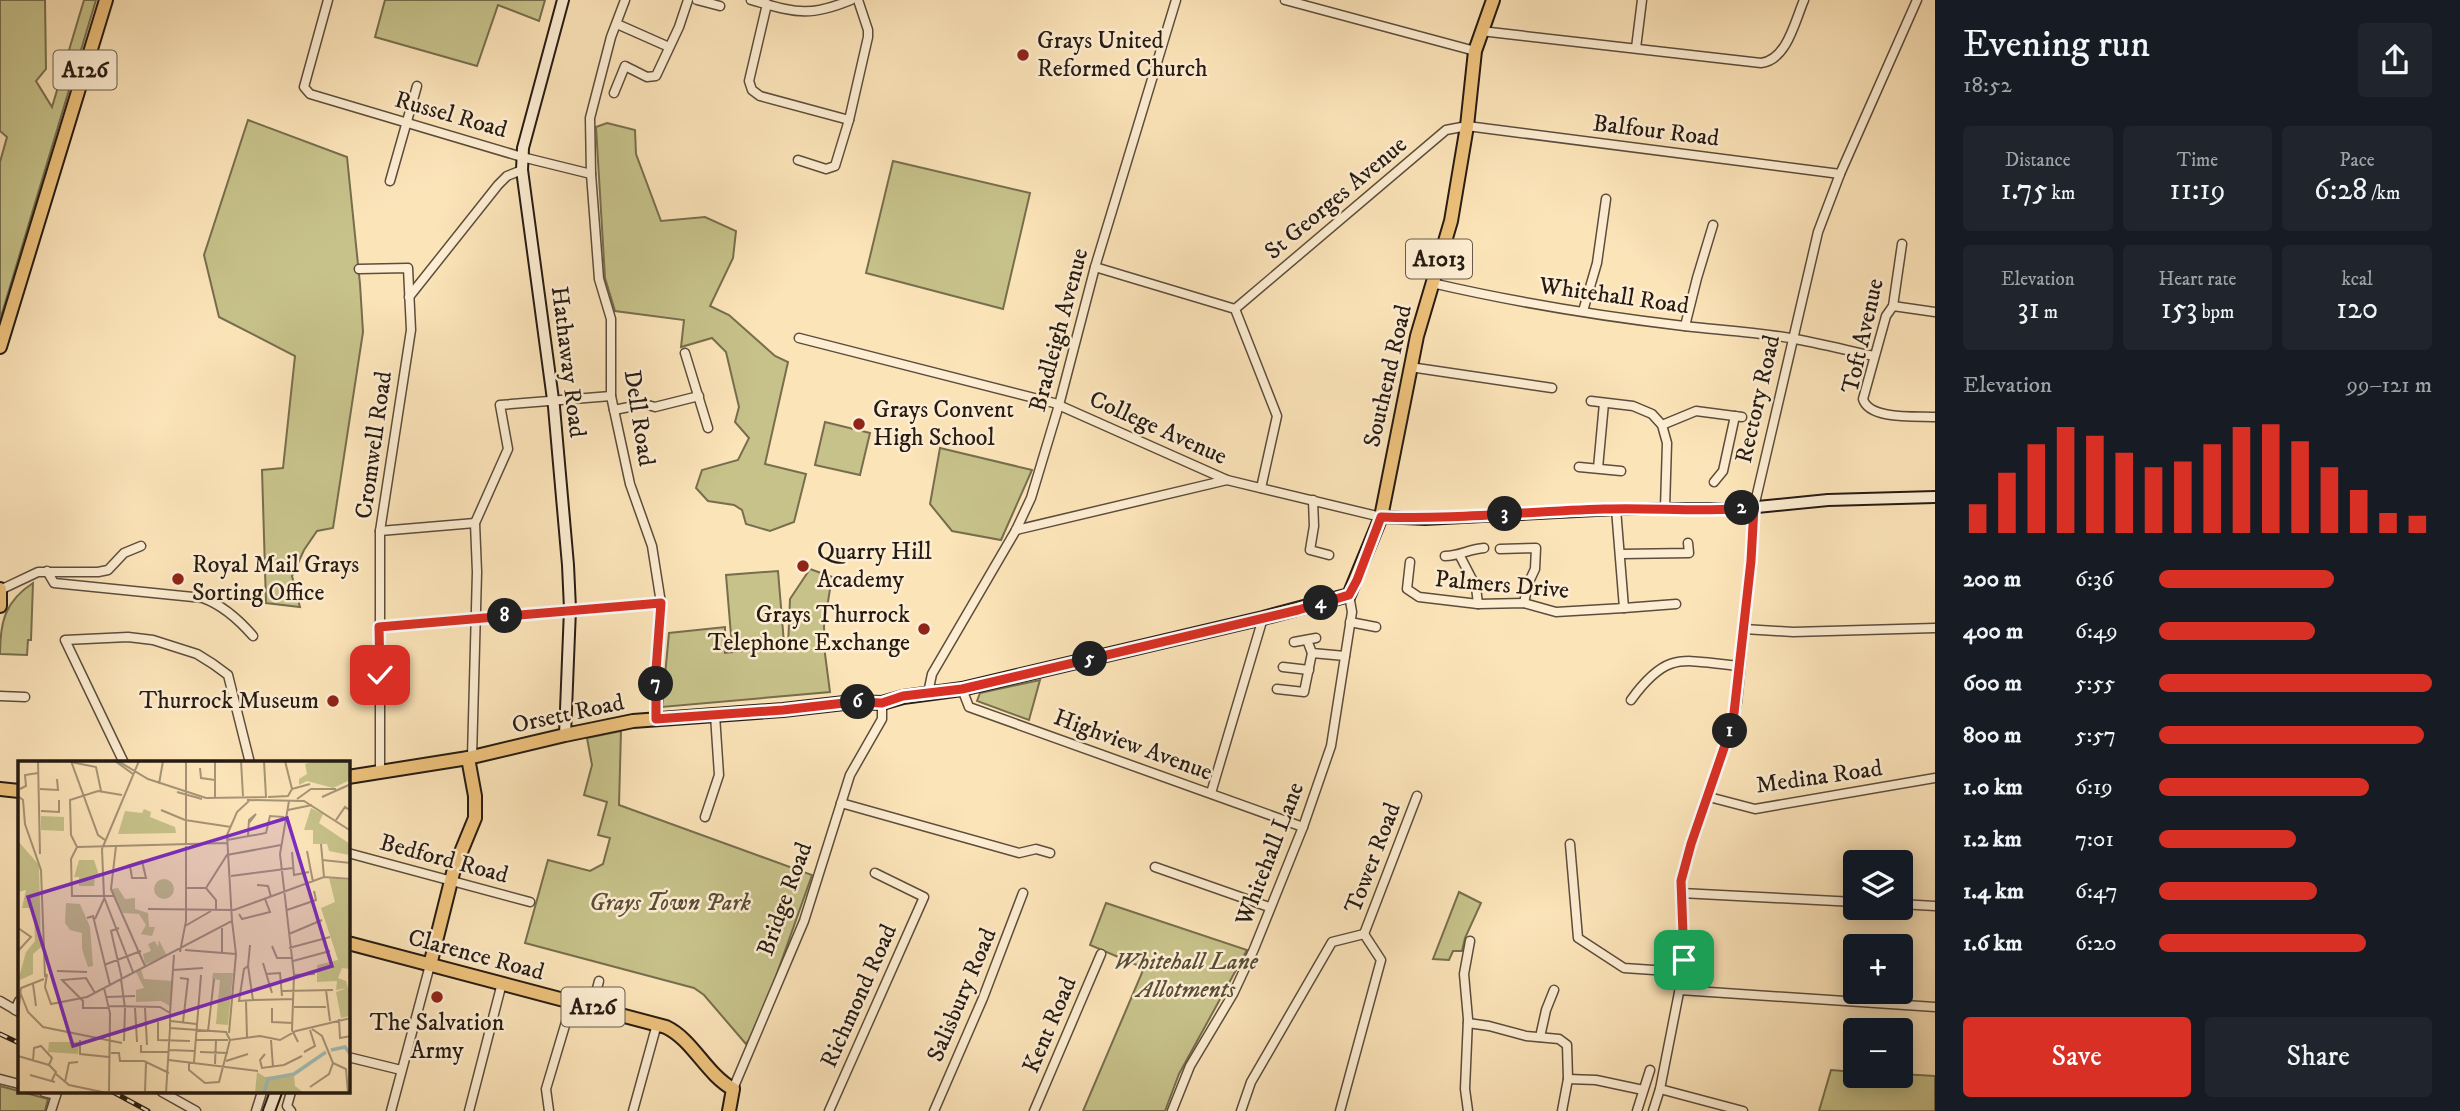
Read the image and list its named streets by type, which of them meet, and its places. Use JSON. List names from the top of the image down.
{
  "streets": {
    "main road": [
      "A126",
      "A1013",
      "Southend Road",
      "Orsett Road",
      "Bridge Road",
      "Clarence Road"
    ],
    "street": [
      "Russel Road",
      "Balfour Road",
      "St Georges Avenue",
      "Whitehall Road",
      "Bradleigh Avenue",
      "Toft Avenue",
      "Hathaway Road",
      "Rectory Road",
      "Dell Road",
      "College Avenue",
      "Cromwell Road",
      "Palmers Drive",
      "Highview Avenue",
      "Medina Road",
      "Whitehall Lane",
      "Tower Road",
      "Bedford Road",
      "Salisbury Road",
      "Richmond Road",
      "Kent Road"
    ]
  },
  "crossings": [
    ["Russel Road", "Hathaway Road"],
    ["Russel Road", "Dell Road"],
    ["Balfour Road", "St Georges Avenue"],
    ["Balfour Road", "Southend Road"],
    ["Balfour Road", "Rectory Road"],
    ["St Georges Avenue", "Southend Road"],
    ["Whitehall Road", "Toft Avenue"],
    ["Whitehall Road", "Southend Road"],
    ["Whitehall Road", "Rectory Road"],
    ["Bradleigh Avenue", "College Avenue"],
    ["Bradleigh Avenue", "Orsett Road"],
    ["Hathaway Road", "Orsett Road"],
    ["Southend Road", "College Avenue"],
    ["Southend Road", "Orsett Road"],
    ["Southend Road", "Whitehall Lane"],
    ["Rectory Road", "Medina Road"],
    ["Dell Road", "Orsett Road"],
    ["Cromwell Road", "Orsett Road"],
    ["Orsett Road", "Highview Avenue"],
    ["Orsett Road", "Whitehall Lane"],
    ["Orsett Road", "Bridge Road"],
    ["Highview Avenue", "Whitehall Lane"],
    ["Bridge Road", "Clarence Road"]
  ],
  "parks": ["Grays Town Park", "Whitehall Lane Allotments"],
  "places": [
    "Grays United Reformed Church",
    "Grays Convent High School",
    "Quarry Hill Academy",
    "Royal Mail Grays Sorting Office",
    "Grays Thurrock Telephone Exchange",
    "Thurrock Museum",
    "The Salvation Army"
  ],
  "page": {
    "heading": ["Evening run", "18:52"],
    "stats": [
      ["Distance", "1.75 km"],
      ["Time", "11:19"],
      ["Pace", "6:28 /km"],
      ["Elevation", "31 m"],
      ["Heart rate", "153 bpm"],
      ["kcal", "120"]
    ],
    "chart": ["Elevation", "99–121 m"],
    "pins": [
      "2",
      "3",
      "4",
      "8",
      "5",
      "7",
      "6",
      "1"
    ],
    "list": [
      {
        "name": "200 m",
        "note": "6:36"
      },
      {
        "name": "400 m",
        "note": "6:49"
      },
      {
        "name": "600 m",
        "note": "5:55"
      },
      {
        "name": "800 m",
        "note": "5:57"
      },
      {
        "name": "1.0 km",
        "note": "6:19"
      },
      {
        "name": "1.2 km",
        "note": "7:01"
      },
      {
        "name": "1.4 km",
        "note": "6:47"
      },
      {
        "name": "1.6 km",
        "note": "6:20"
      }
    ],
    "map_buttons": ["+", "−"],
    "buttons": ["Save", "Share"]
  }
}
